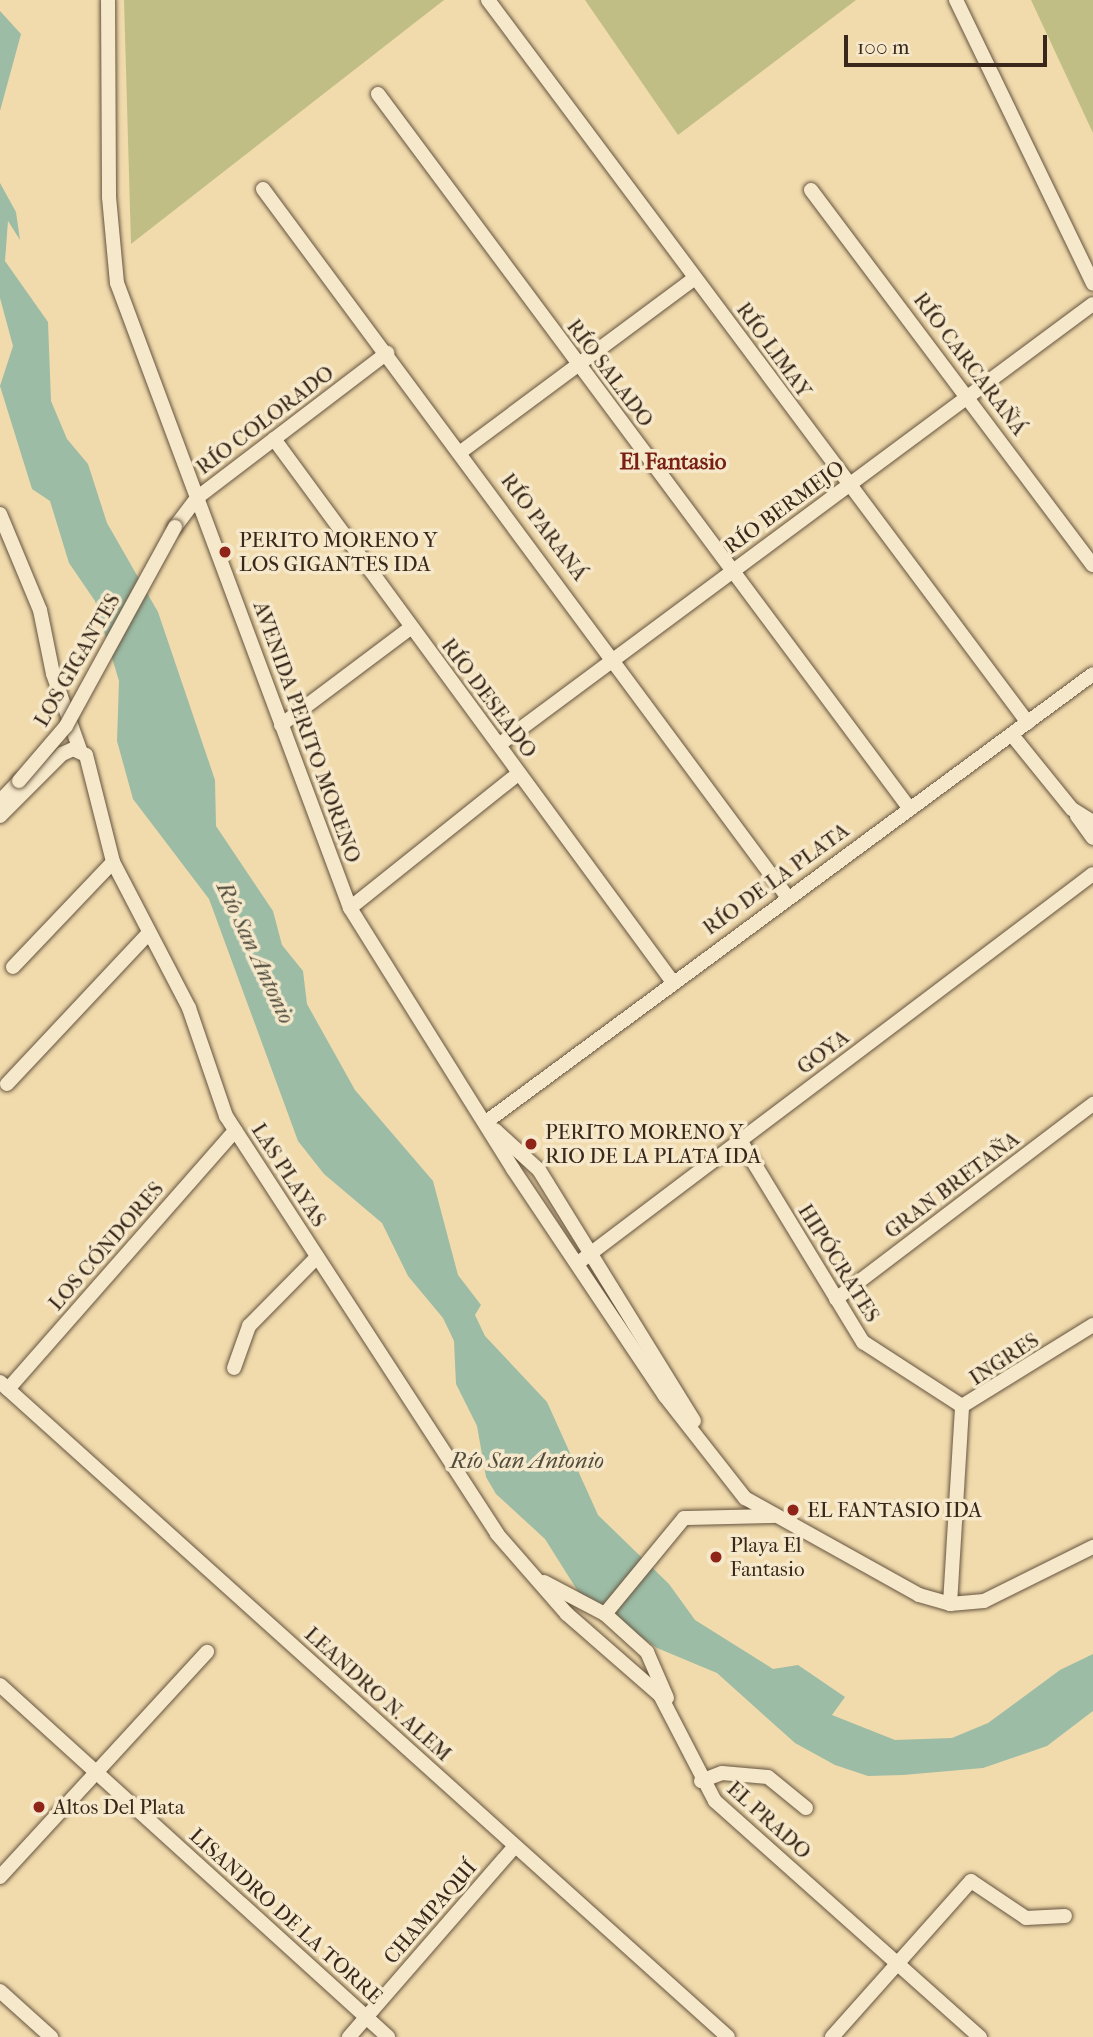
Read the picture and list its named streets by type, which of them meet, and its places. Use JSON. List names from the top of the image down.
{
  "streets": {
    "street": [
      "RÍO LIMAY",
      "RÍO CARCARAÑÁ",
      "RÍO SALADO",
      "RÍO COLORADO",
      "RÍO BERMEJO",
      "RÍO PARANÁ",
      "LOS GIGANTES",
      "RÍO DESEADO",
      "AVENIDA PERITO MORENO",
      "RÍO DE LA PLATA",
      "GOYA",
      "LAS PLAYAS",
      "GRAN BRETAÑA",
      "LOS CÓNDORES",
      "HIPÓCRATES",
      "INGRES",
      "LEANDRO N. ALEM",
      "EL PRADO",
      "CHAMPAQUÍ",
      "LISANDRO DE LA TORRE"
    ]
  },
  "crossings": [
    ["RÍO LIMAY", "RÍO BERMEJO"],
    ["RÍO LIMAY", "RÍO DE LA PLATA"],
    ["RÍO CARCARAÑÁ", "RÍO BERMEJO"],
    ["RÍO SALADO", "RÍO BERMEJO"],
    ["RÍO SALADO", "RÍO DE LA PLATA"],
    ["RÍO COLORADO", "RÍO PARANÁ"],
    ["RÍO COLORADO", "LOS GIGANTES"],
    ["RÍO COLORADO", "RÍO DESEADO"],
    ["RÍO COLORADO", "AVENIDA PERITO MORENO"],
    ["RÍO BERMEJO", "RÍO PARANÁ"],
    ["RÍO BERMEJO", "RÍO DESEADO"],
    ["RÍO PARANÁ", "RÍO DE LA PLATA"],
    ["RÍO DESEADO", "RÍO DE LA PLATA"],
    ["AVENIDA PERITO MORENO", "RÍO DE LA PLATA"],
    ["AVENIDA PERITO MORENO", "GOYA"],
    ["AVENIDA PERITO MORENO", "INGRES"],
    ["GOYA", "HIPÓCRATES"],
    ["LAS PLAYAS", "LOS CÓNDORES"],
    ["LAS PLAYAS", "EL PRADO"],
    ["GRAN BRETAÑA", "HIPÓCRATES"],
    ["LOS CÓNDORES", "LEANDRO N. ALEM"],
    ["HIPÓCRATES", "INGRES"],
    ["LEANDRO N. ALEM", "CHAMPAQUÍ"],
    ["CHAMPAQUÍ", "LISANDRO DE LA TORRE"]
  ],
  "districts": ["El Fantasio"],
  "water": ["Río San Antonio"],
  "places": [
    "PERITO MORENO Y LOS GIGANTES IDA",
    "PERITO MORENO Y RIO DE LA PLATA IDA",
    "EL FANTASIO IDA",
    "Playa El Fantasio",
    "Altos Del Plata"
  ],
  "scale_bar": "100 m"
}
